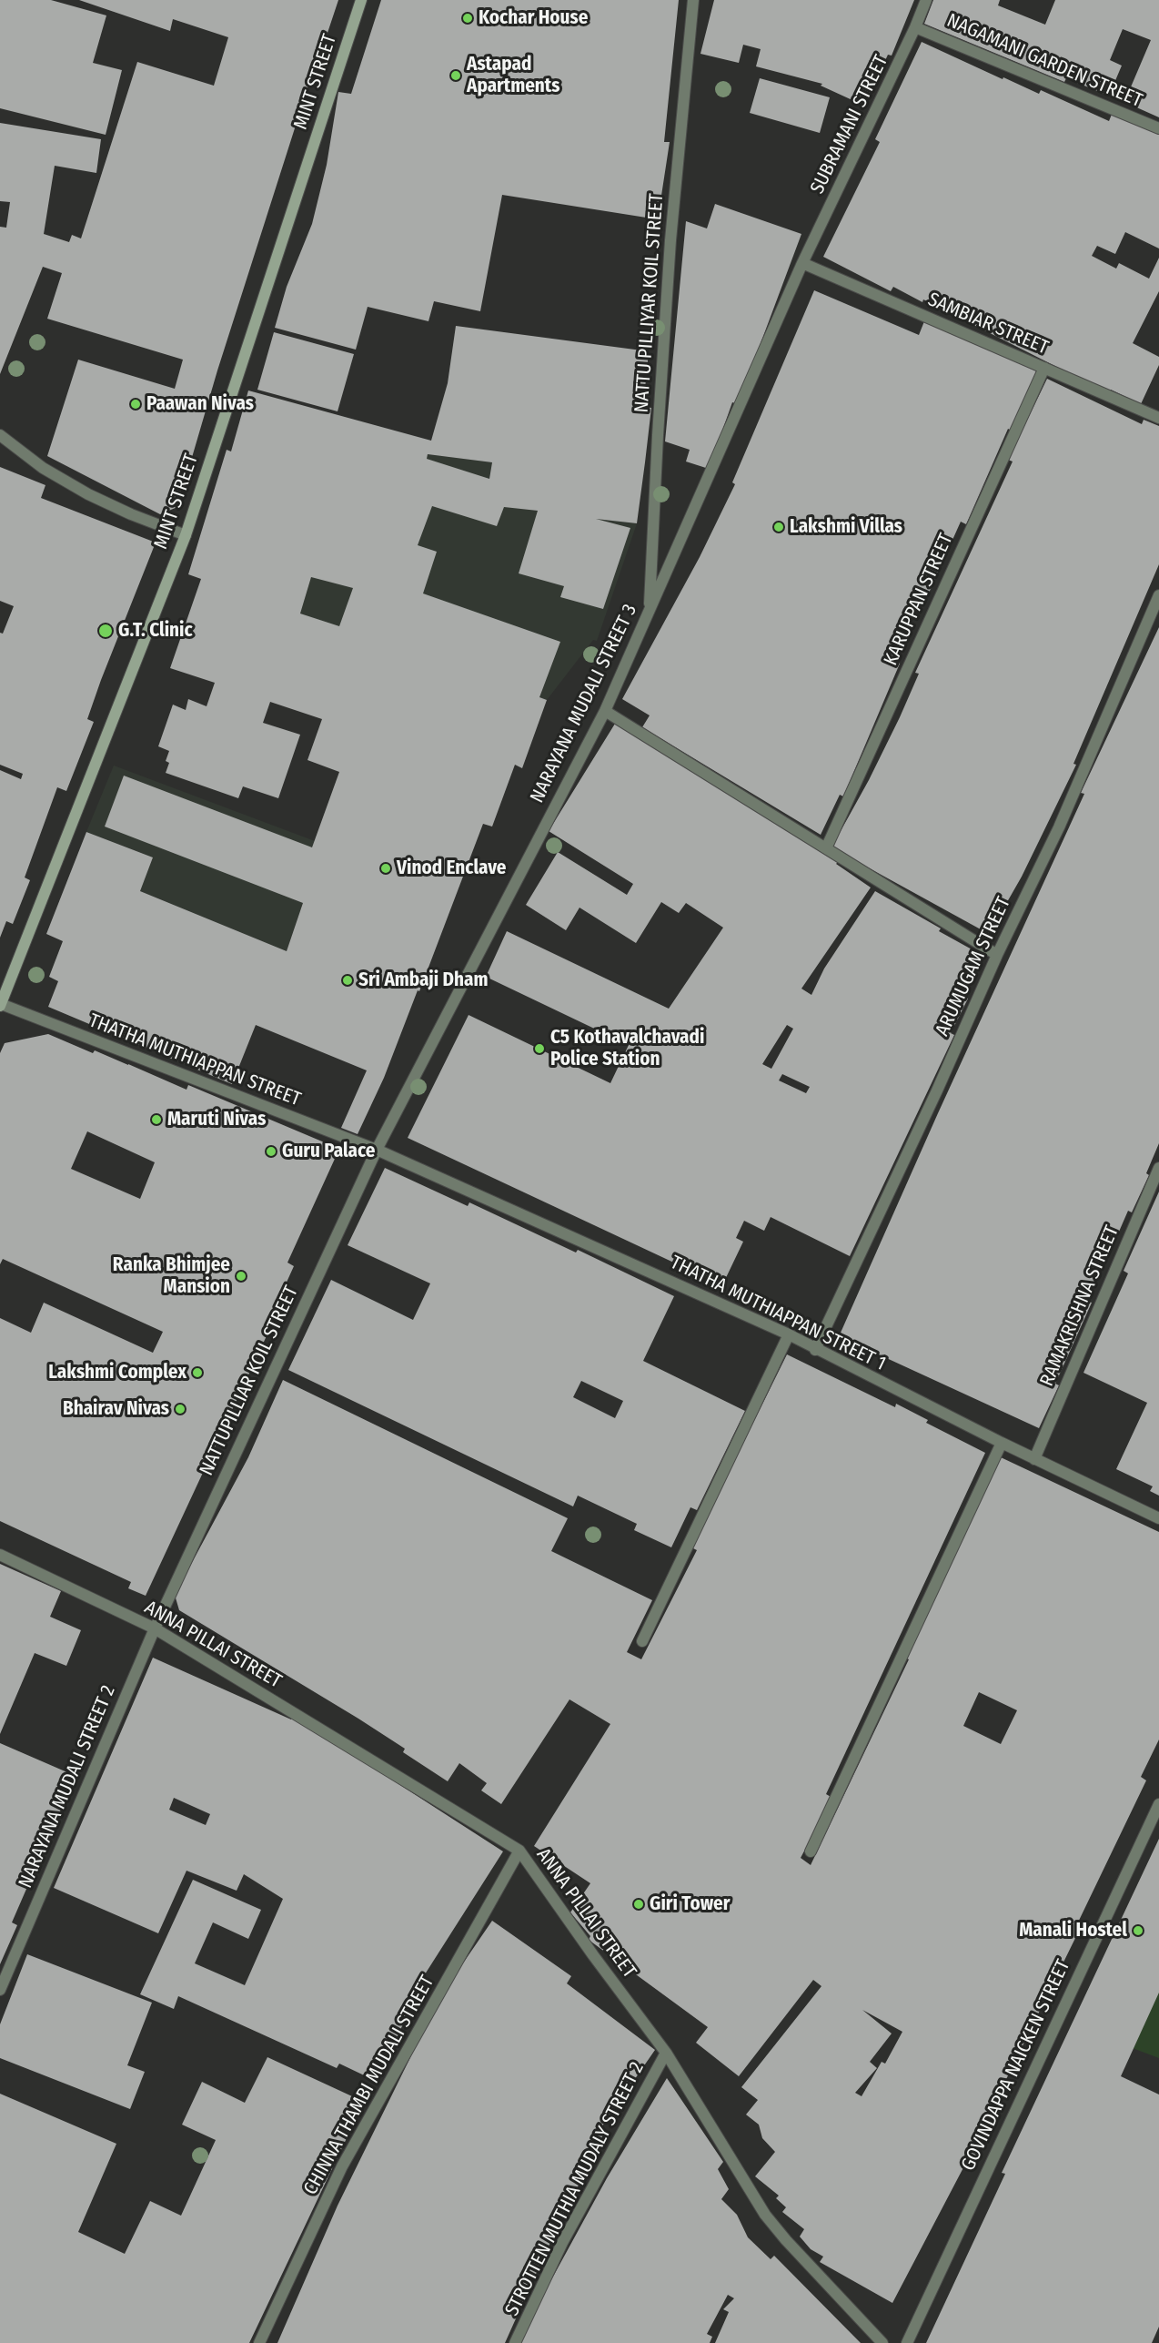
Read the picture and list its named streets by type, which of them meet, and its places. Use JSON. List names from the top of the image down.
{
  "streets": {
    "street": [
      "NAGAMANI GARDEN STREET",
      "MINT STREET",
      "SUBRAMANI STREET",
      "NATTU PILLIYAR KOIL STREET",
      "SAMBIAR STREET",
      "KARUPPAN STREET",
      "NARAYANA MUDALI STREET 3",
      "ARUMUGAM STREET",
      "THATHA MUTHIAPPAN STREET",
      "RAMAKRISHNA STREET",
      "THATHA MUTHIAPPAN STREET 1",
      "NATTUPILLIAR KOIL STREET",
      "ANNA PILLAI STREET",
      "NARAYANA MUDALI STREET 2",
      "GOVINDAPPA NAICKEN STREET",
      "CHINNA THAMBI MUDALI STREET",
      "STROTTEN MUTHIA MUDALY STREET 2"
    ]
  },
  "crossings": [
    ["NAGAMANI GARDEN STREET", "SUBRAMANI STREET"],
    ["MINT STREET", "THATHA MUTHIAPPAN STREET"],
    ["SUBRAMANI STREET", "SAMBIAR STREET"],
    ["SUBRAMANI STREET", "NARAYANA MUDALI STREET 3"],
    ["NATTU PILLIYAR KOIL STREET", "NARAYANA MUDALI STREET 3"],
    ["SAMBIAR STREET", "KARUPPAN STREET"],
    ["SAMBIAR STREET", "NARAYANA MUDALI STREET 3"],
    ["NARAYANA MUDALI STREET 3", "THATHA MUTHIAPPAN STREET"],
    ["NARAYANA MUDALI STREET 3", "THATHA MUTHIAPPAN STREET 1"],
    ["NARAYANA MUDALI STREET 3", "NATTUPILLIAR KOIL STREET"],
    ["ARUMUGAM STREET", "THATHA MUTHIAPPAN STREET 1"],
    ["THATHA MUTHIAPPAN STREET", "THATHA MUTHIAPPAN STREET 1"],
    ["THATHA MUTHIAPPAN STREET", "NATTUPILLIAR KOIL STREET"],
    ["RAMAKRISHNA STREET", "THATHA MUTHIAPPAN STREET 1"],
    ["THATHA MUTHIAPPAN STREET 1", "NATTUPILLIAR KOIL STREET"],
    ["NATTUPILLIAR KOIL STREET", "ANNA PILLAI STREET"],
    ["NATTUPILLIAR KOIL STREET", "NARAYANA MUDALI STREET 2"],
    ["ANNA PILLAI STREET", "NARAYANA MUDALI STREET 2"],
    ["ANNA PILLAI STREET", "CHINNA THAMBI MUDALI STREET"],
    ["ANNA PILLAI STREET", "STROTTEN MUTHIA MUDALY STREET 2"]
  ],
  "places": [
    "Kochar House",
    "Astapad Apartments",
    "Paawan Nivas",
    "Lakshmi Villas",
    "G.T. Clinic",
    "Vinod Enclave",
    "Sri Ambaji Dham",
    "C5 Kothavalchavadi Police Station",
    "Maruti Nivas",
    "Guru Palace",
    "Ranka Bhimjee Mansion",
    "Lakshmi Complex",
    "Bhairav Nivas",
    "Giri Tower",
    "Manali Hostel"
  ]
}
